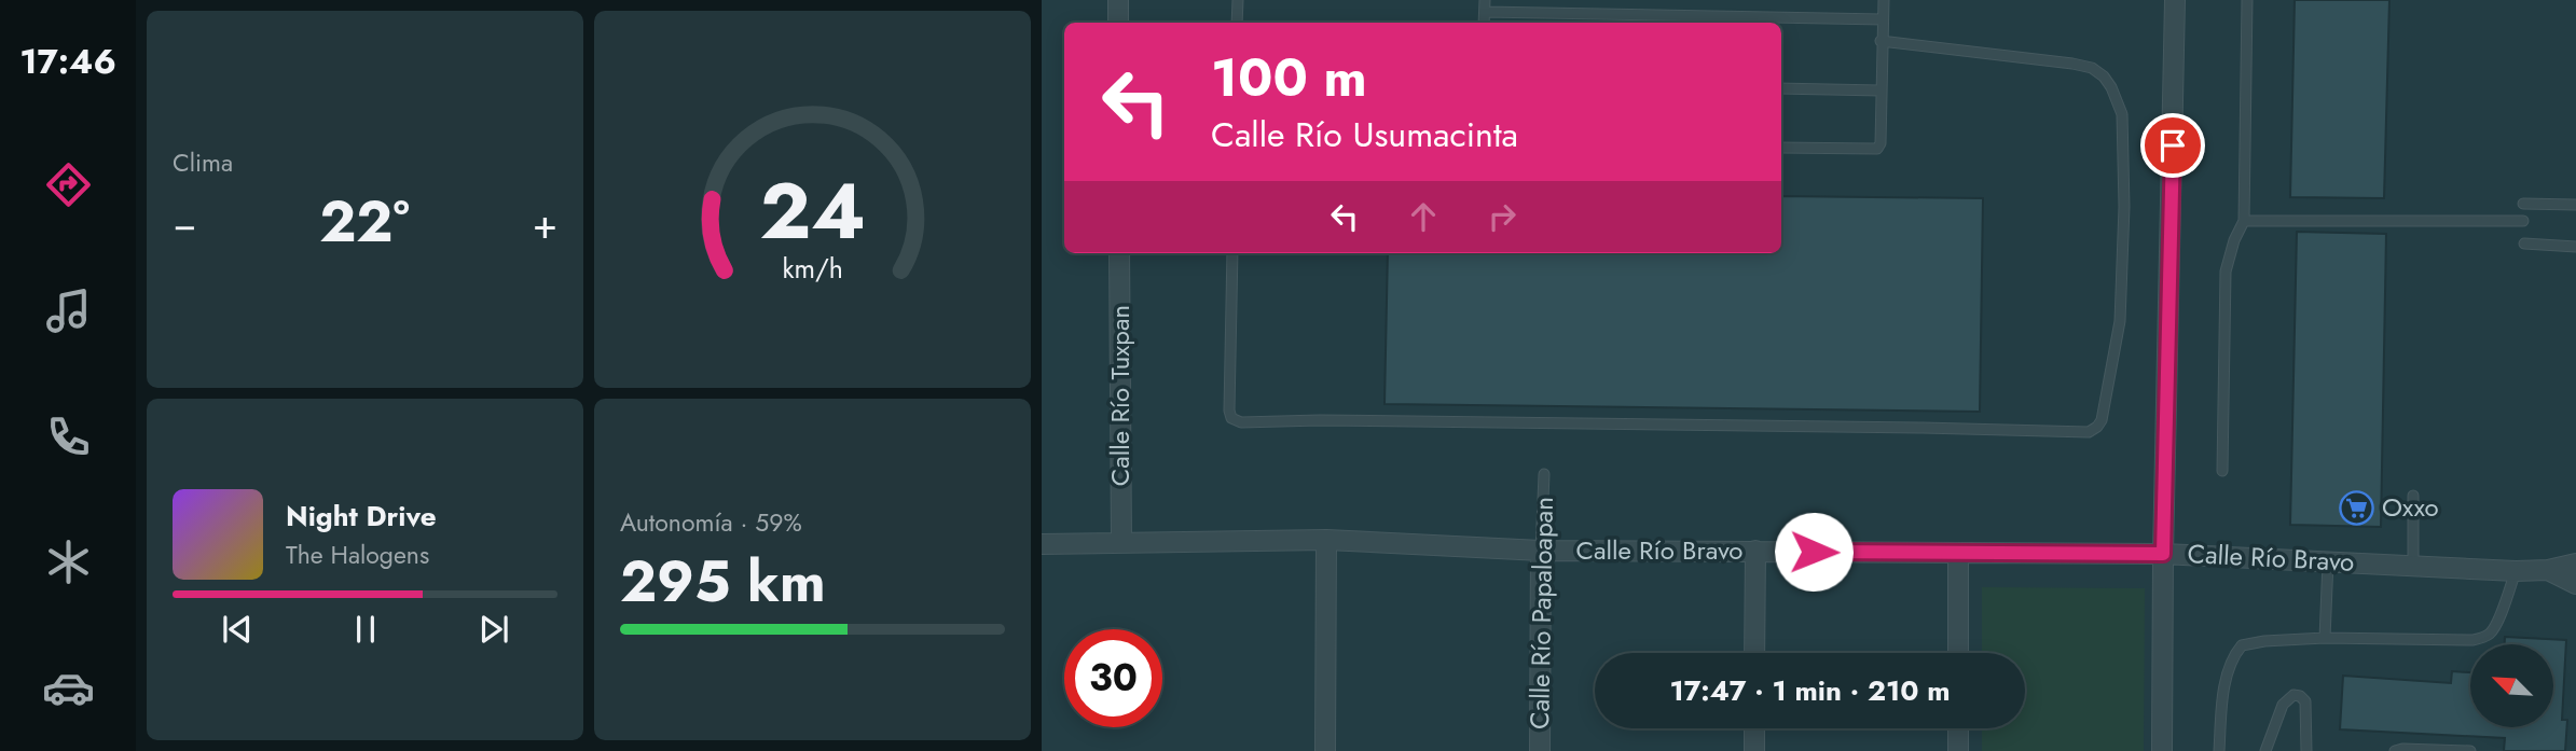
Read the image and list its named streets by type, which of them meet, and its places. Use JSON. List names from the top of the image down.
{
  "streets": {
    "street": ["Calle Río Tuxpan", "Calle Río Bravo", "Calle Río Papaloapan"]
  },
  "crossings": [
    ["Calle Río Tuxpan", "Calle Río Bravo"],
    ["Calle Río Bravo", "Calle Río Papaloapan"]
  ],
  "places": {
    "supermarket": ["Oxxo"]
  },
  "north": "top left",
  "page": {
    "tabs": "17:46",
    "tile": [
      "Clima",
      ["Autonomía · 59%", "295 km"]
    ],
    "turn": ["100 m", "Calle Río Usumacinta"],
    "heat": ["−", "22°", "+"],
    "song": ["Night Drive", "The Halogens"],
    "limit": "30",
    "trip": "17:47 · 1 min · 210 m",
    "gauge": ["24", "km/h"]
  }
}
